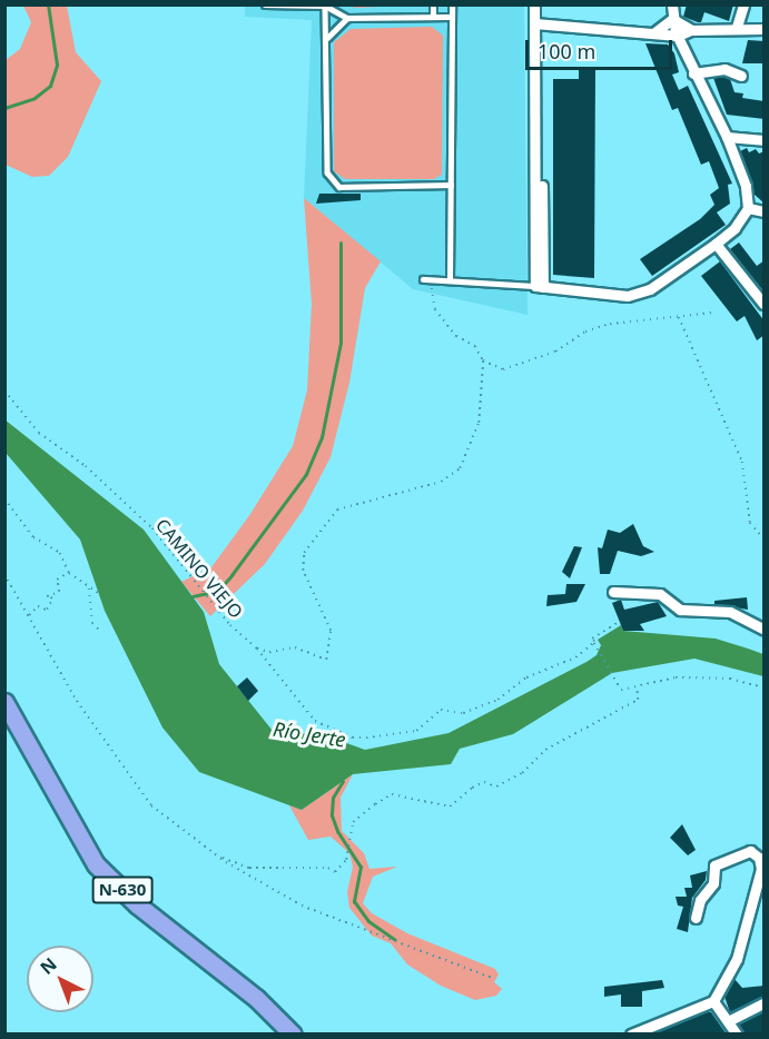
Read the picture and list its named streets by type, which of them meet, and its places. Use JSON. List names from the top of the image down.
{
  "streets": {
    "highway": ["N-630"],
    "path": ["CAMINO VIEJO"]
  },
  "water": ["Río Jerte"],
  "scale_bar": "100 m",
  "north": "top left"
}
